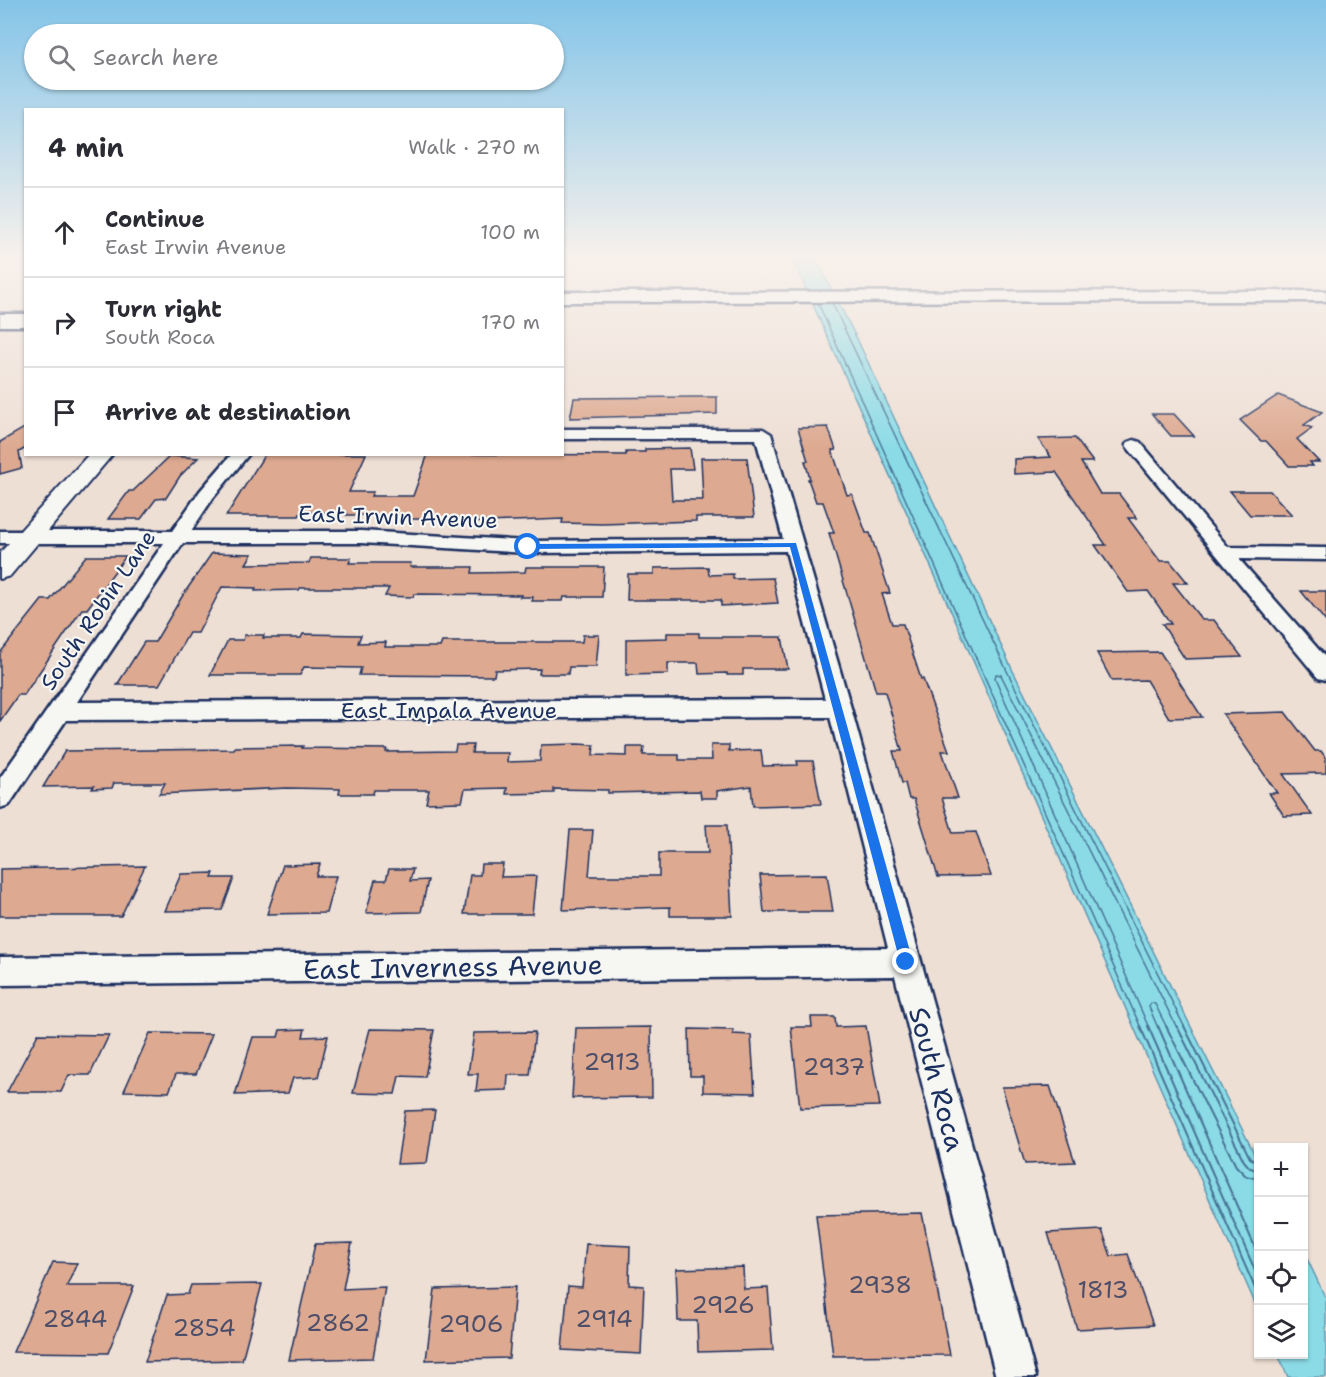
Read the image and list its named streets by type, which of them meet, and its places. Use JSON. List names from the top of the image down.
{
  "streets": {
    "street": [
      "East Irwin Avenue",
      "South Robin Lane",
      "East Impala Avenue",
      "East Inverness Avenue",
      "South Roca"
    ]
  },
  "crossings": [
    ["East Irwin Avenue", "South Robin Lane"],
    ["East Irwin Avenue", "South Roca"],
    ["South Robin Lane", "East Impala Avenue"],
    ["East Impala Avenue", "South Roca"],
    ["East Inverness Avenue", "South Roca"]
  ],
  "house_numbers": [
    "2913",
    "2937",
    "2938",
    "1813",
    "2926",
    "2844",
    "2914",
    "2862",
    "2906",
    "2854"
  ],
  "page": {
    "search": "Search here",
    "heading": ["4 min", "Walk · 270 m"],
    "list": [
      ["Continue", "East Irwin Avenue", "100 m"],
      ["Turn right", "South Roca", "170 m"],
      "Arrive at destination"
    ],
    "map_buttons": ["+", "−"]
  }
}
